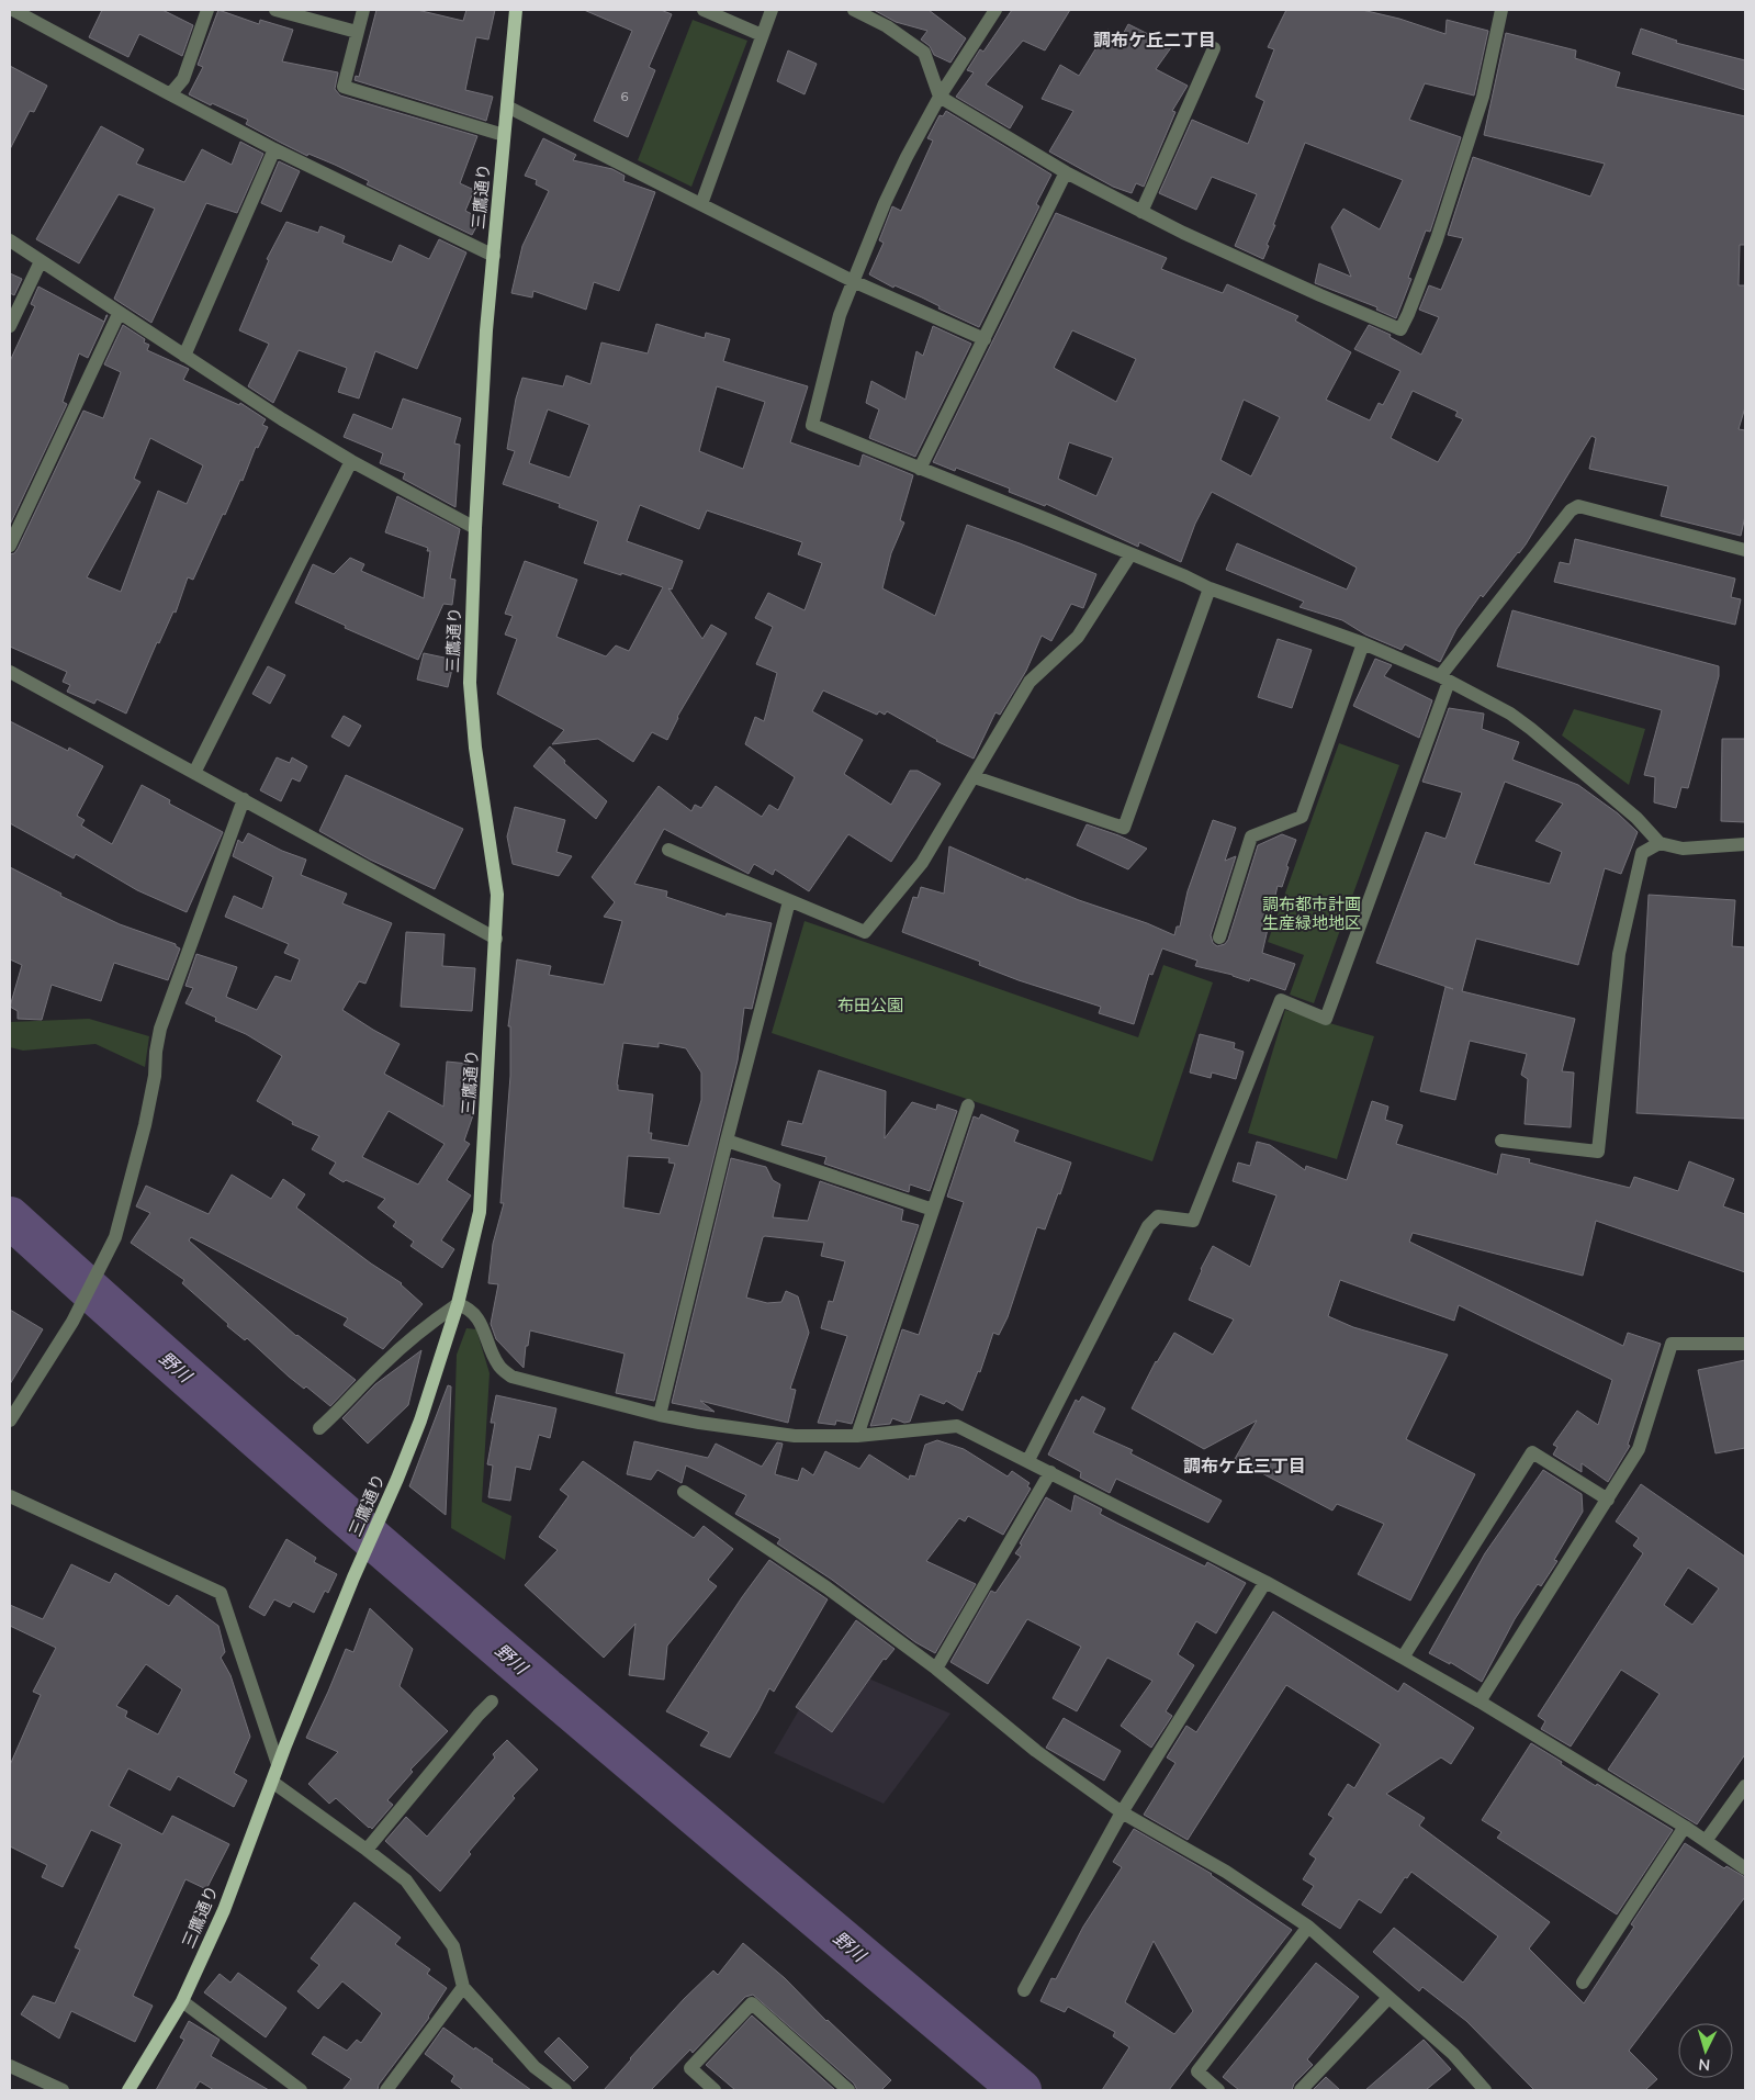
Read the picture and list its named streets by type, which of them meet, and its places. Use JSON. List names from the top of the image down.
{
  "streets": {
    "main road": ["三鷹通り"]
  },
  "districts": ["調布ケ丘二丁目", "調布ケ丘三丁目"],
  "water": ["野川"],
  "parks": ["調布都市計画 生産緑地地区", "布田公園"],
  "house_numbers": ["6"],
  "north": "bottom"
}
